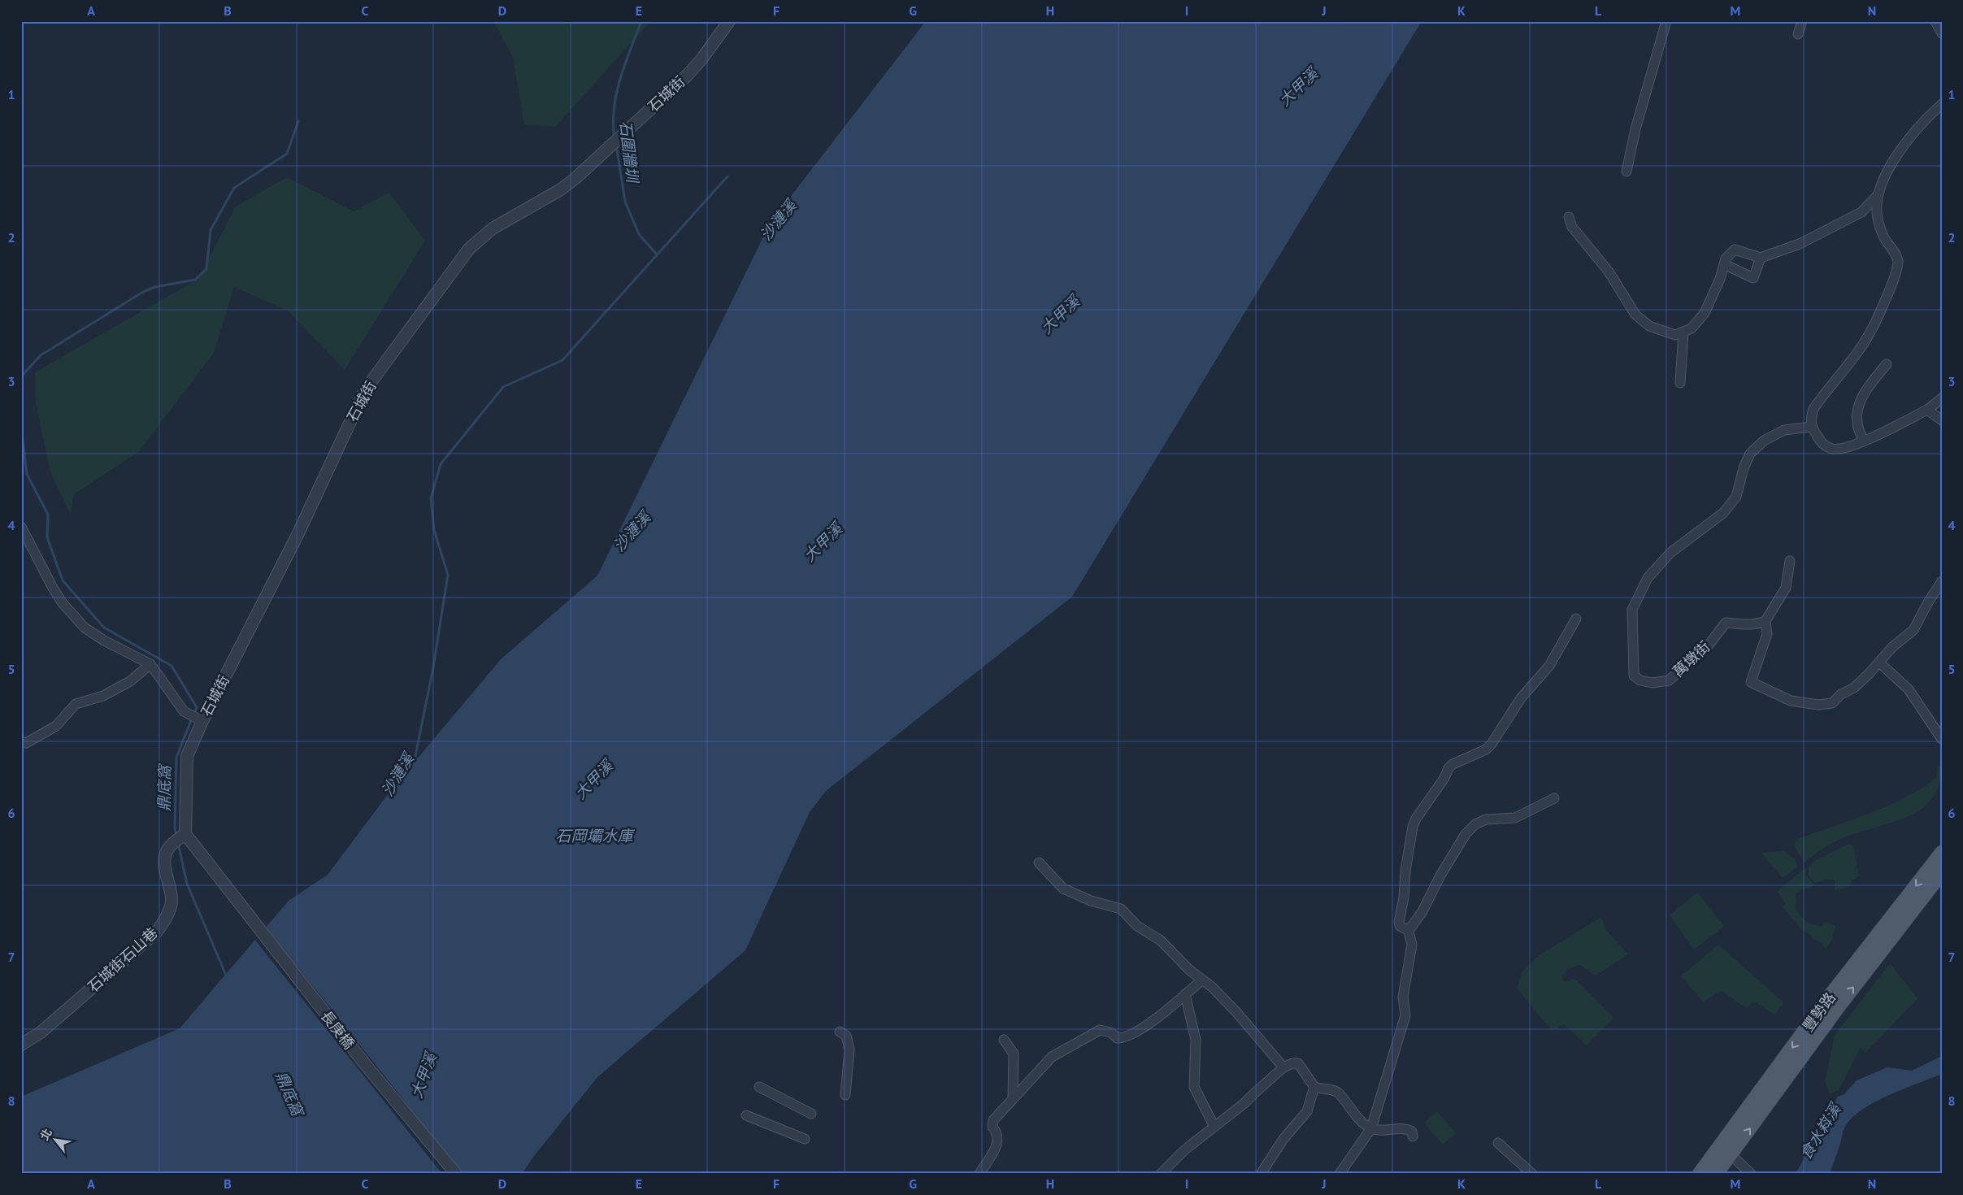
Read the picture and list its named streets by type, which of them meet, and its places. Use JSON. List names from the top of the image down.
{
  "streets": {
    "main road": ["豐勢路"],
    "street": [
      "石城街",
      "萬墩街",
      "石城街石山巷",
      "長庚橋"
    ]
  },
  "crossings": [
    ["石城街", "石城街石山巷"],
    ["石城街", "長庚橋"],
    ["石城街石山巷", "長庚橋"]
  ],
  "water": [
    "大甲溪",
    "石圍牆圳",
    "沙漣溪",
    "鼎底窩",
    "石岡壩水庫",
    "食水嵙溪"
  ],
  "north": "top left",
  "grid": {
    "columns": [
      "A",
      "B",
      "C",
      "D",
      "E",
      "F",
      "G",
      "H",
      "I",
      "J",
      "K",
      "L",
      "M",
      "N"
    ],
    "rows": [
      "1",
      "2",
      "3",
      "4",
      "5",
      "6",
      "7",
      "8"
    ]
  }
}
